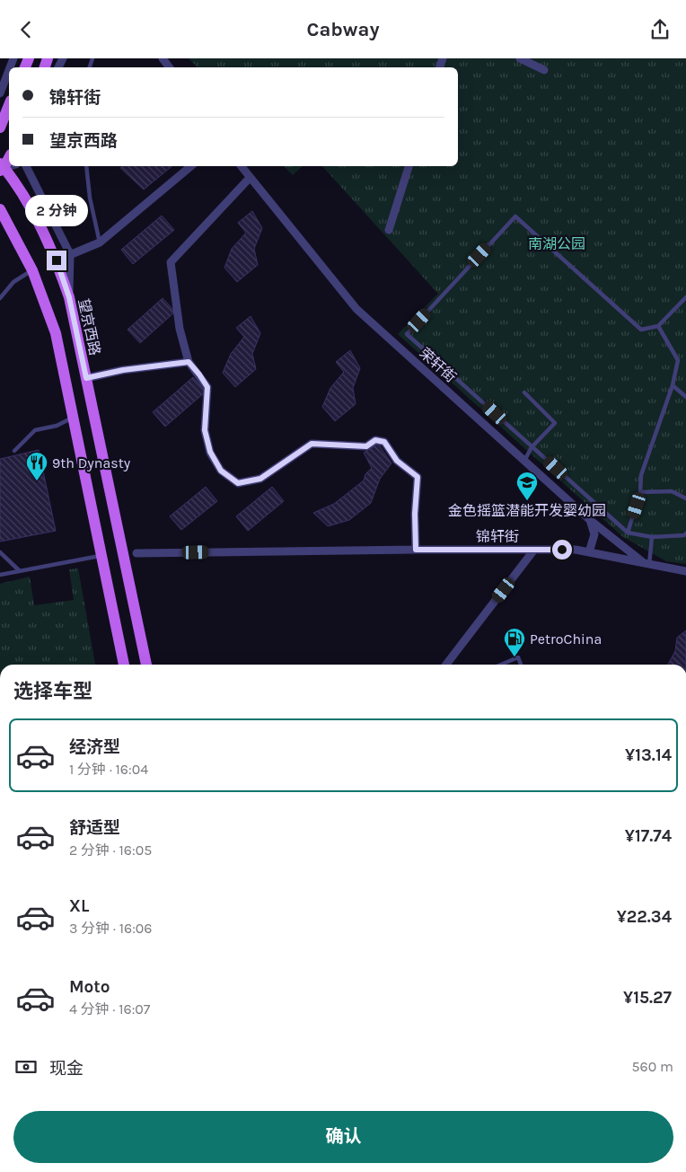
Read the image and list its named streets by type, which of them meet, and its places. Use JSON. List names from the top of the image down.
{
  "streets": {
    "main road": ["望京西路"],
    "street": ["荣轩街", "锦轩街"]
  },
  "crossings": [
    ["荣轩街", "锦轩街"]
  ],
  "parks": ["南湖公园"],
  "places": {
    "restaurant": ["9th Dynasty"],
    "school or university": ["金色摇篮潜能开发婴幼园"],
    "fuel station": ["PetroChina"]
  },
  "page": {
    "header": "Cabway",
    "banner": ["锦轩街", "望京西路"],
    "bubble": "2 分钟",
    "heading": "选择车型",
    "list": [
      {
        "name": "经济型",
        "note": "1 分钟 · 16:04",
        "value": "¥13.14"
      },
      {
        "name": "舒适型",
        "note": "2 分钟 · 16:05",
        "value": "¥17.74"
      },
      {
        "name": "XL",
        "note": "3 分钟 · 16:06",
        "value": "¥22.34"
      },
      {
        "name": "Moto",
        "note": "4 分钟 · 16:07",
        "value": "¥15.27"
      }
    ],
    "pay": ["现金", "560 m"],
    "buttons": "确认"
  }
}
